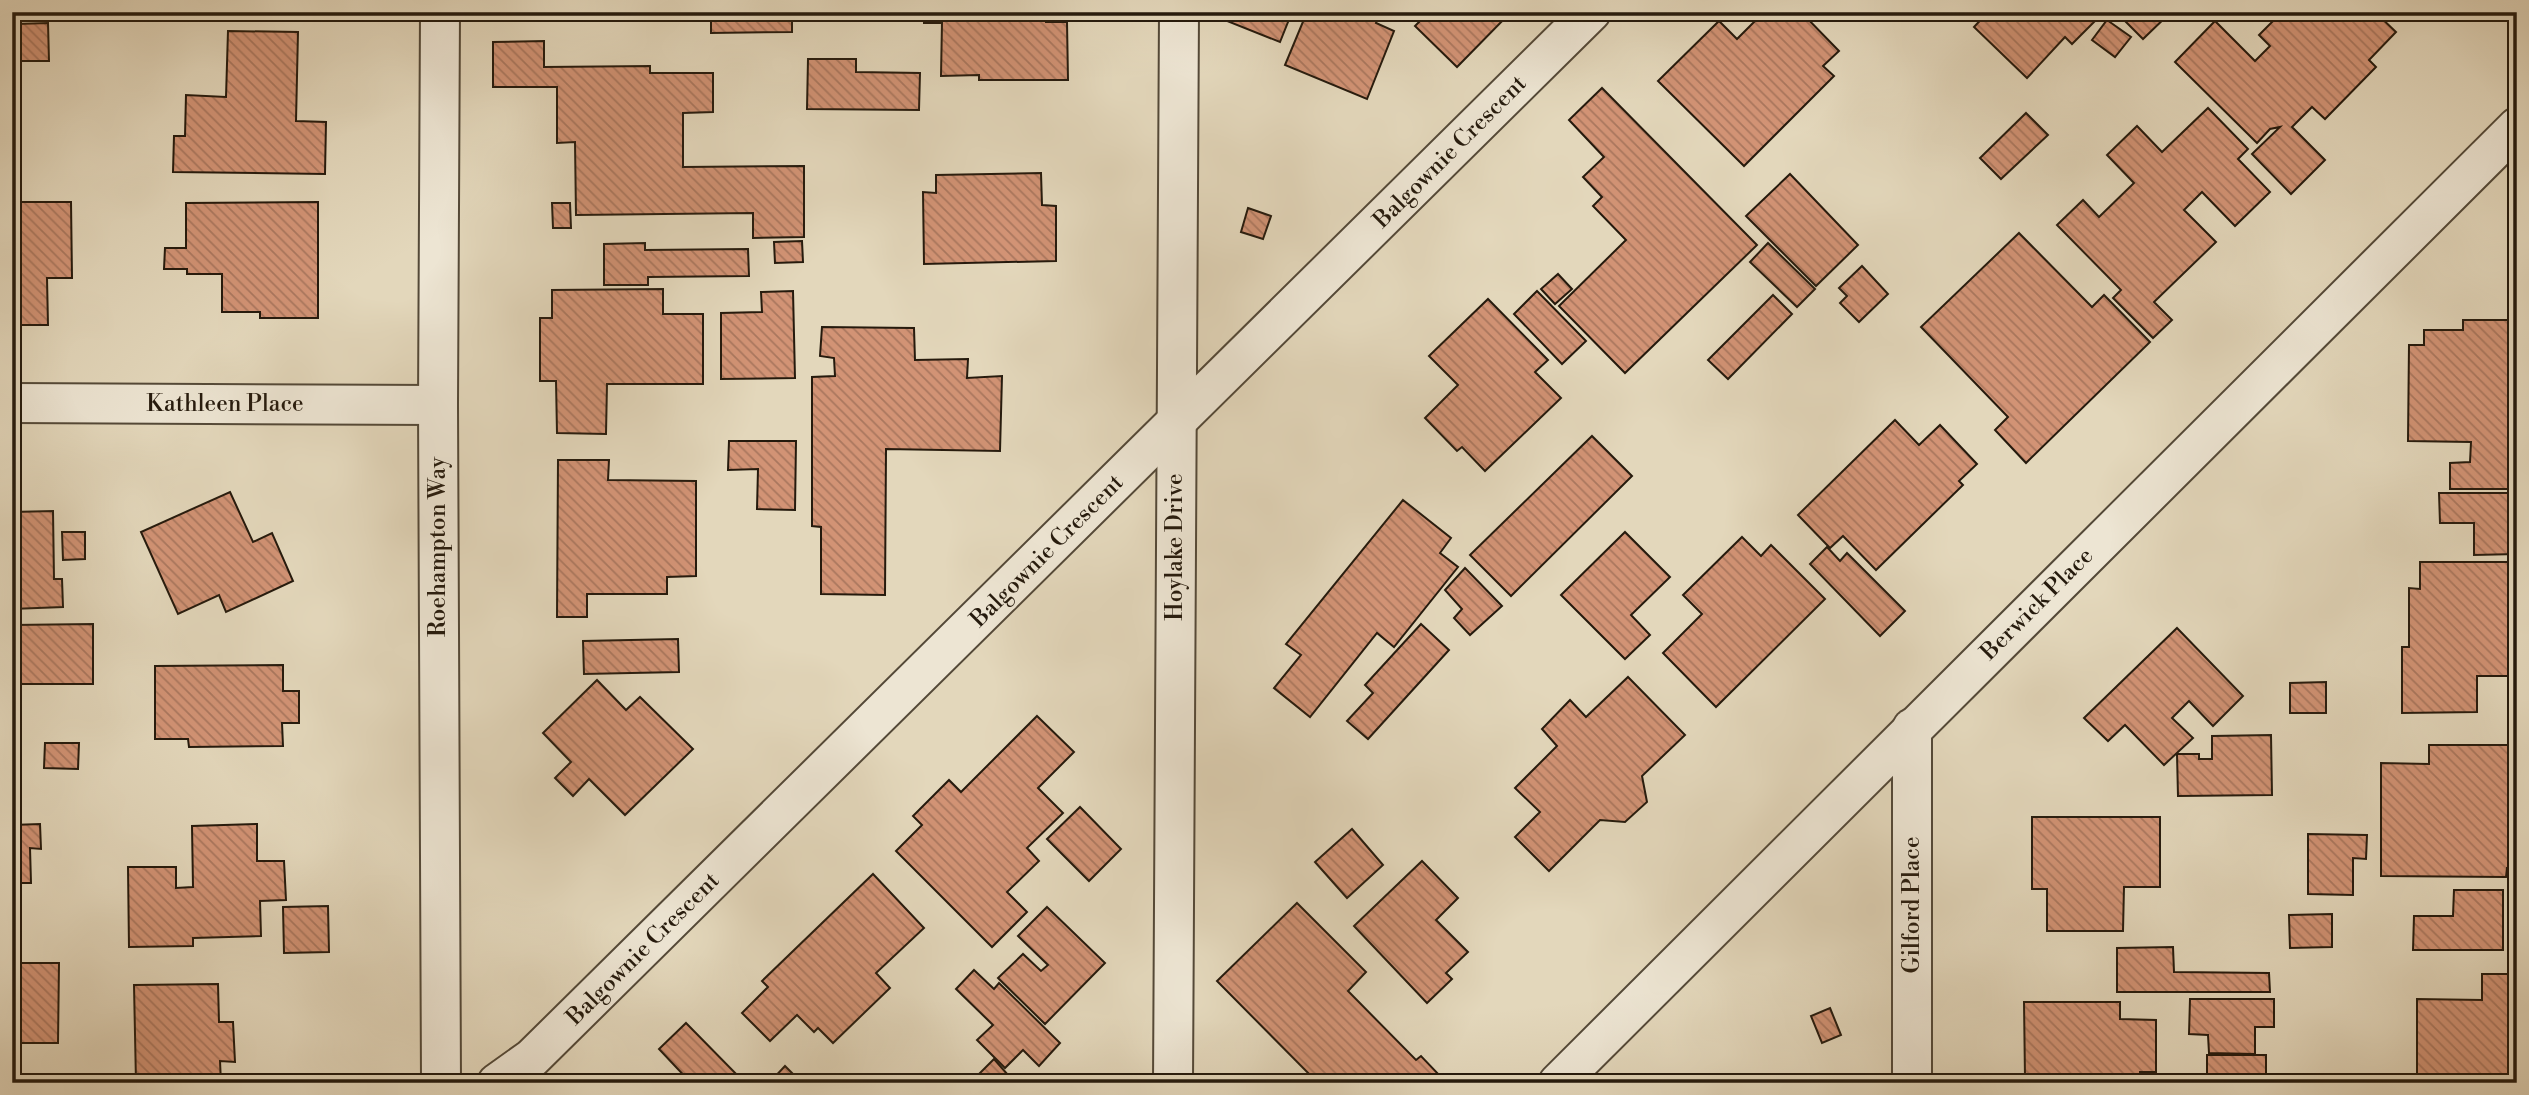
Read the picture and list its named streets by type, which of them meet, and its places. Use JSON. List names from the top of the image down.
{
  "streets": {
    "street": [
      "Balgownie Crescent",
      "Kathleen Place",
      "Roehampton Way",
      "Hoylake Drive",
      "Berwick Place",
      "Gilford Place"
    ]
  },
  "crossings": [
    ["Balgownie Crescent", "Hoylake Drive"],
    ["Kathleen Place", "Roehampton Way"],
    ["Berwick Place", "Gilford Place"]
  ]
}
